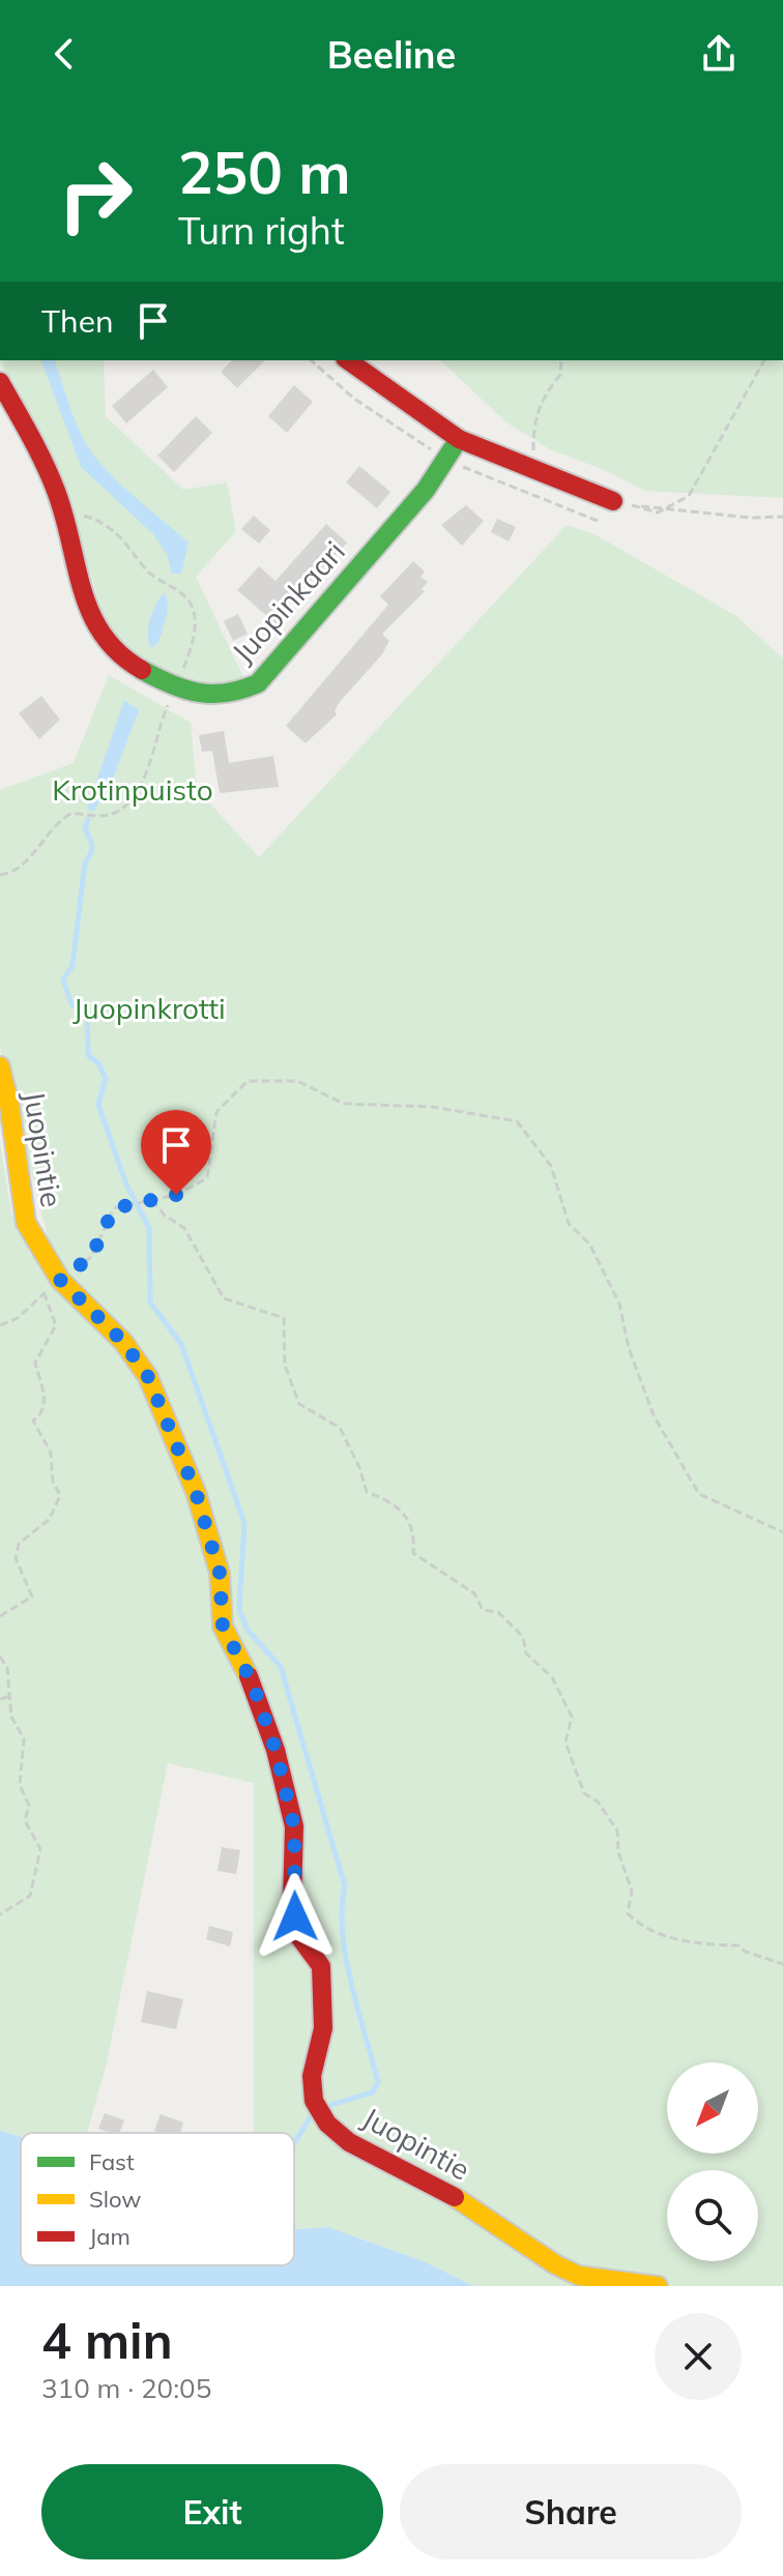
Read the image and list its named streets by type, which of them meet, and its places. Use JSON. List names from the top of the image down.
{
  "streets": {
    "street": ["Juopinkaari", "Juopintie"]
  },
  "parks": ["Krotinpuisto", "Juopinkrotti"],
  "legend": ["Fast", "Slow", "Jam"],
  "north": "bottom left",
  "page": {
    "header": "Beeline",
    "turn": ["250 m", "Turn right"],
    "then": "Then",
    "heading": ["4 min", "310 m · 20:05"],
    "buttons": ["Exit", "Share"]
  }
}
